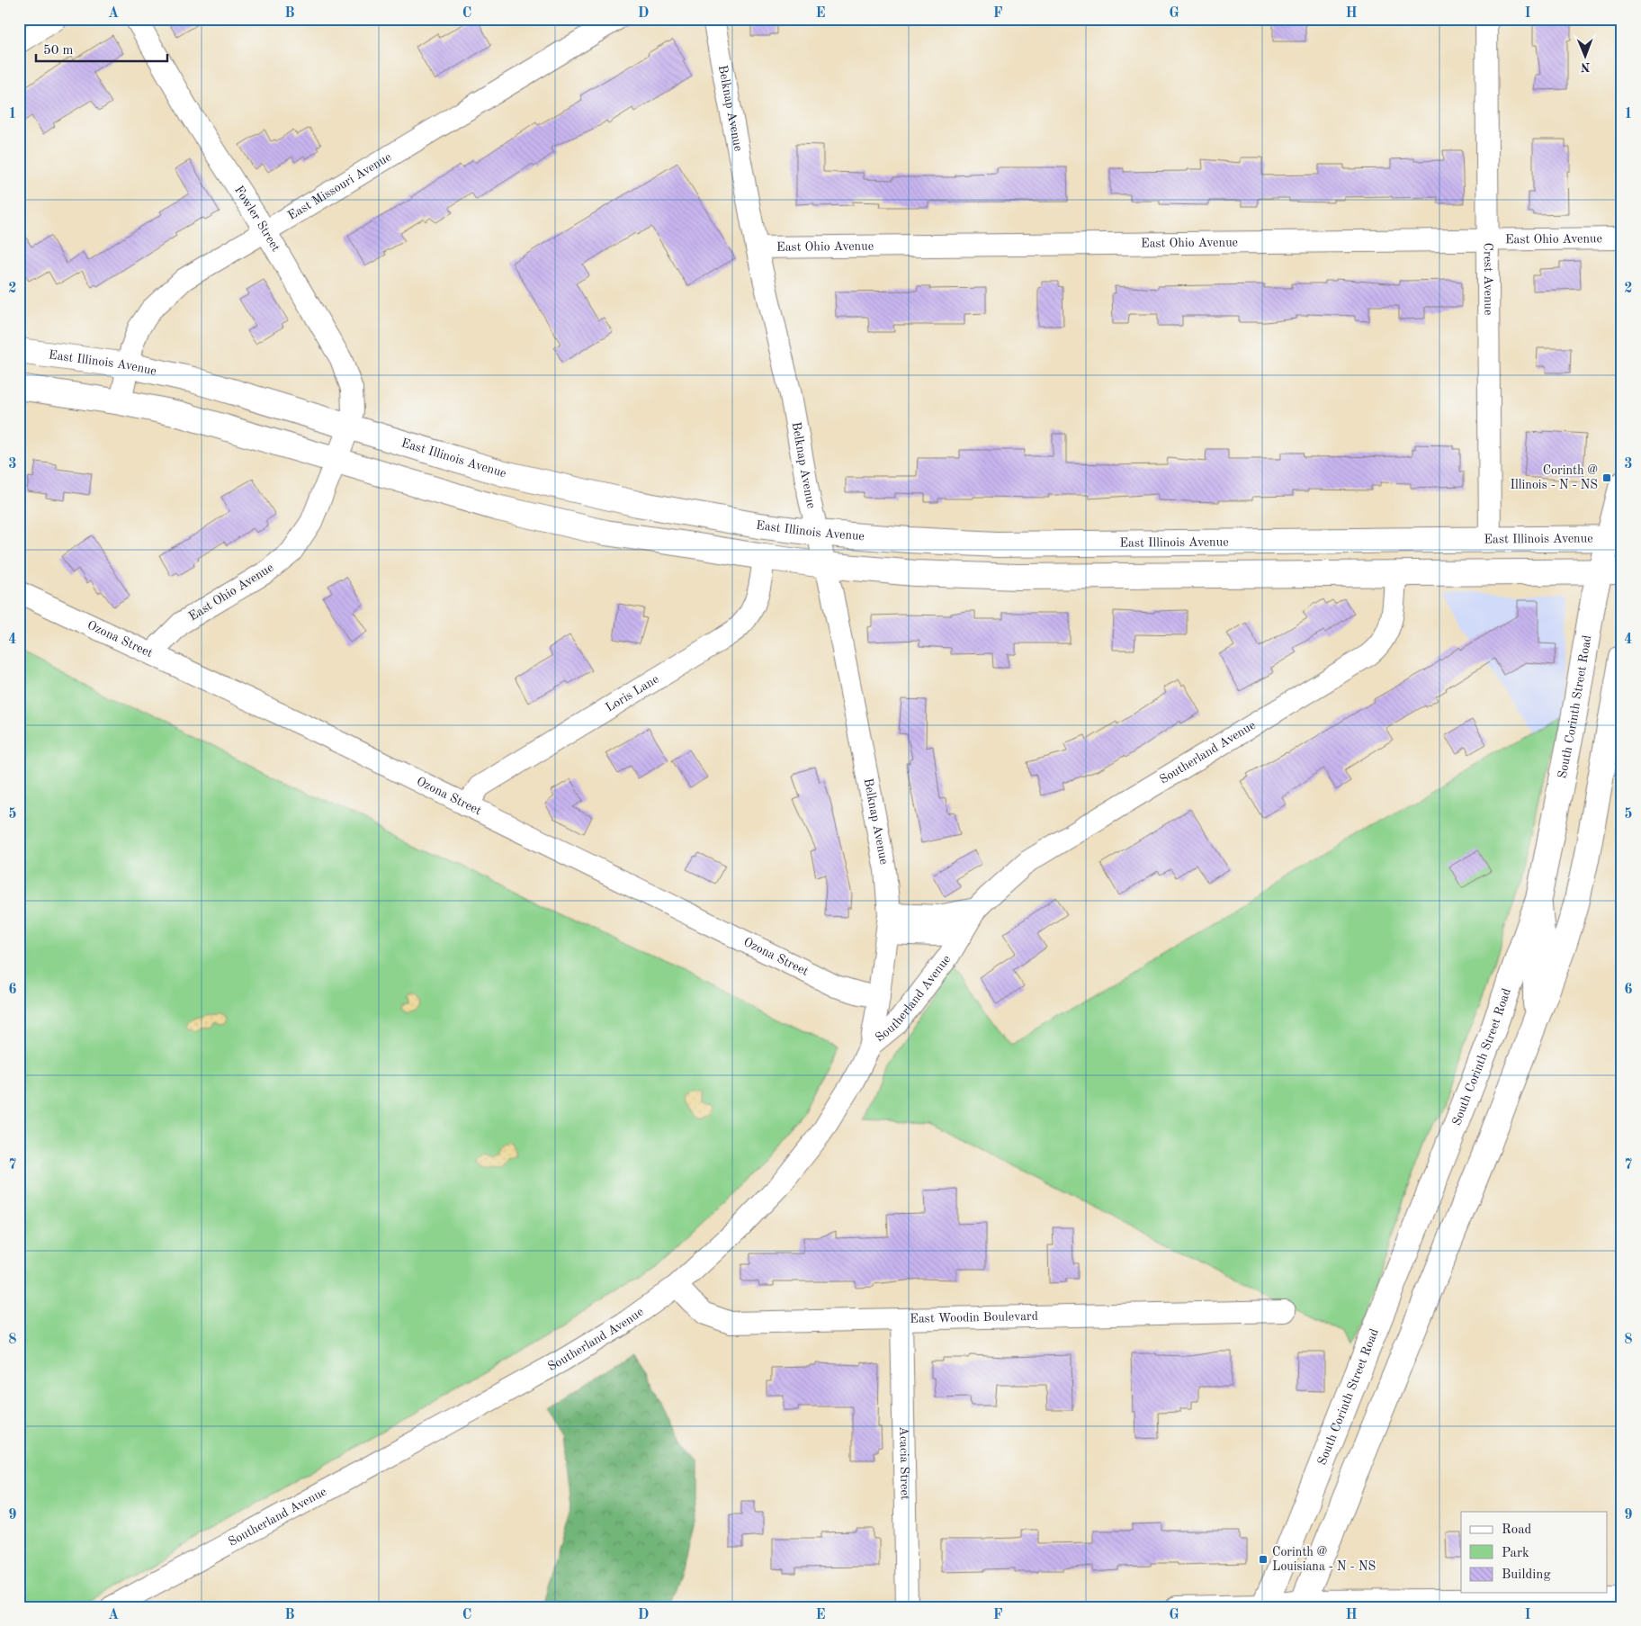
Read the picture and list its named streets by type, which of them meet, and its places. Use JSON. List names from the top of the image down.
{
  "streets": {
    "main road": ["East Illinois Avenue", "South Corinth Street Road"],
    "street": [
      "Belknap Avenue",
      "East Missouri Avenue",
      "Fowler Street",
      "East Ohio Avenue",
      "Crest Avenue",
      "Ozona Street",
      "Loris Lane",
      "Southerland Avenue",
      "East Woodin Boulevard",
      "Acacia Street"
    ]
  },
  "crossings": [
    ["Belknap Avenue", "East Ohio Avenue"],
    ["Belknap Avenue", "East Illinois Avenue"],
    ["Belknap Avenue", "Ozona Street"],
    ["Belknap Avenue", "Southerland Avenue"],
    ["East Missouri Avenue", "Fowler Street"],
    ["East Missouri Avenue", "East Illinois Avenue"],
    ["Fowler Street", "East Ohio Avenue"],
    ["Fowler Street", "East Illinois Avenue"],
    ["East Ohio Avenue", "Crest Avenue"],
    ["East Ohio Avenue", "East Illinois Avenue"],
    ["East Ohio Avenue", "Ozona Street"],
    ["Crest Avenue", "East Illinois Avenue"],
    ["East Illinois Avenue", "South Corinth Street Road"],
    ["Ozona Street", "Loris Lane"],
    ["Southerland Avenue", "East Woodin Boulevard"],
    ["East Woodin Boulevard", "Acacia Street"]
  ],
  "places": {
    "transit": ["Corinth @ Illinois - N - NS", "Corinth @ Louisiana - N - NS"]
  },
  "legend": ["Road", "Park", "Building"],
  "scale_bar": "50 m",
  "north": "bottom",
  "grid": {
    "columns": [
      "A",
      "B",
      "C",
      "D",
      "E",
      "F",
      "G",
      "H",
      "I"
    ],
    "rows": [
      "1",
      "2",
      "3",
      "4",
      "5",
      "6",
      "7",
      "8",
      "9"
    ]
  }
}
